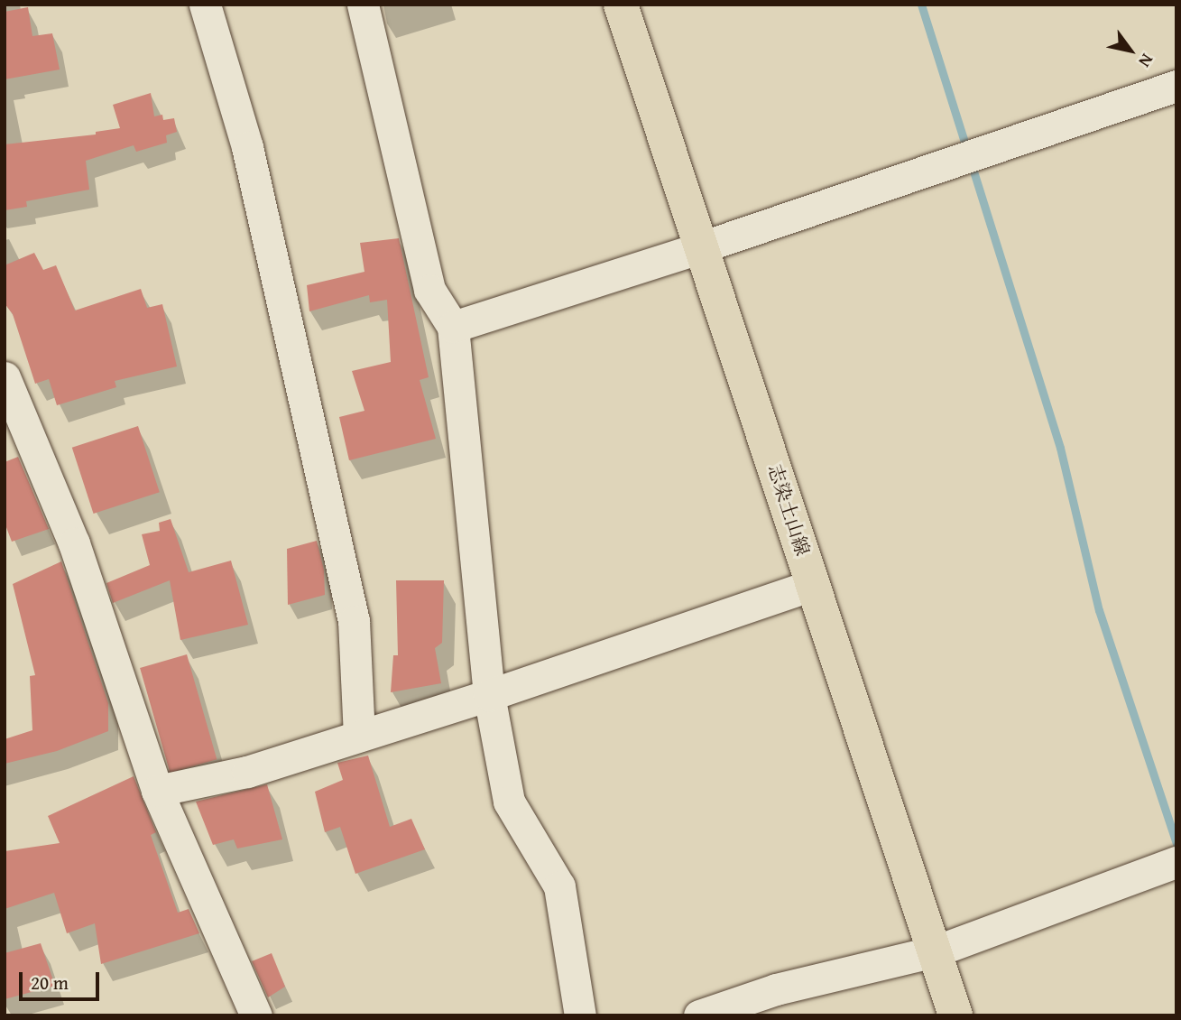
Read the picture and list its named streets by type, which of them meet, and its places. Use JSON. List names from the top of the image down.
{
  "streets": {
    "main road": ["志染土山線"]
  },
  "scale_bar": "20 m",
  "north": "bottom right"
}
